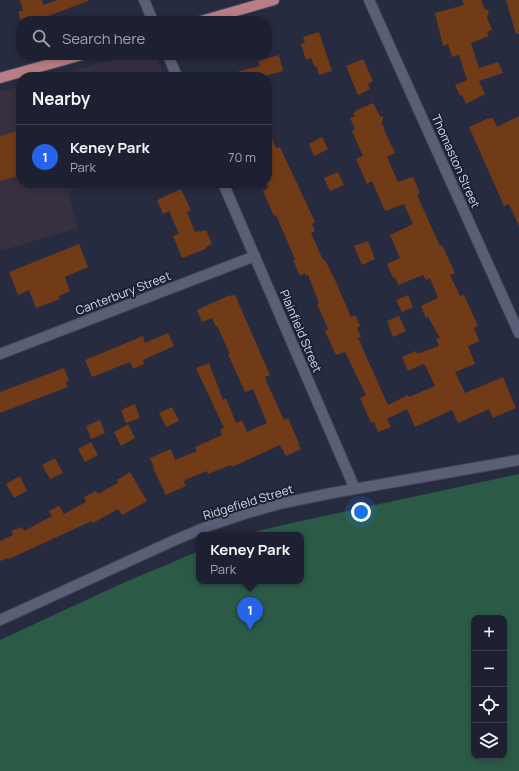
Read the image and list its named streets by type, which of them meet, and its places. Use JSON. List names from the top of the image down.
{
  "streets": {
    "street": [
      "Thomaston Street",
      "Canterbury Street",
      "Plainfield Street",
      "Ridgefield Street"
    ]
  },
  "crossings": [
    ["Canterbury Street", "Plainfield Street"],
    ["Plainfield Street", "Ridgefield Street"]
  ],
  "page": {
    "search": "Search here",
    "heading": "Nearby",
    "list": [
      {
        "mark": "1",
        "name": "Keney Park",
        "note": "Park",
        "value": "70 m"
      }
    ],
    "popup": ["Keney Park", "Park"],
    "pins": "1",
    "map_buttons": ["+", "−"]
  }
}
